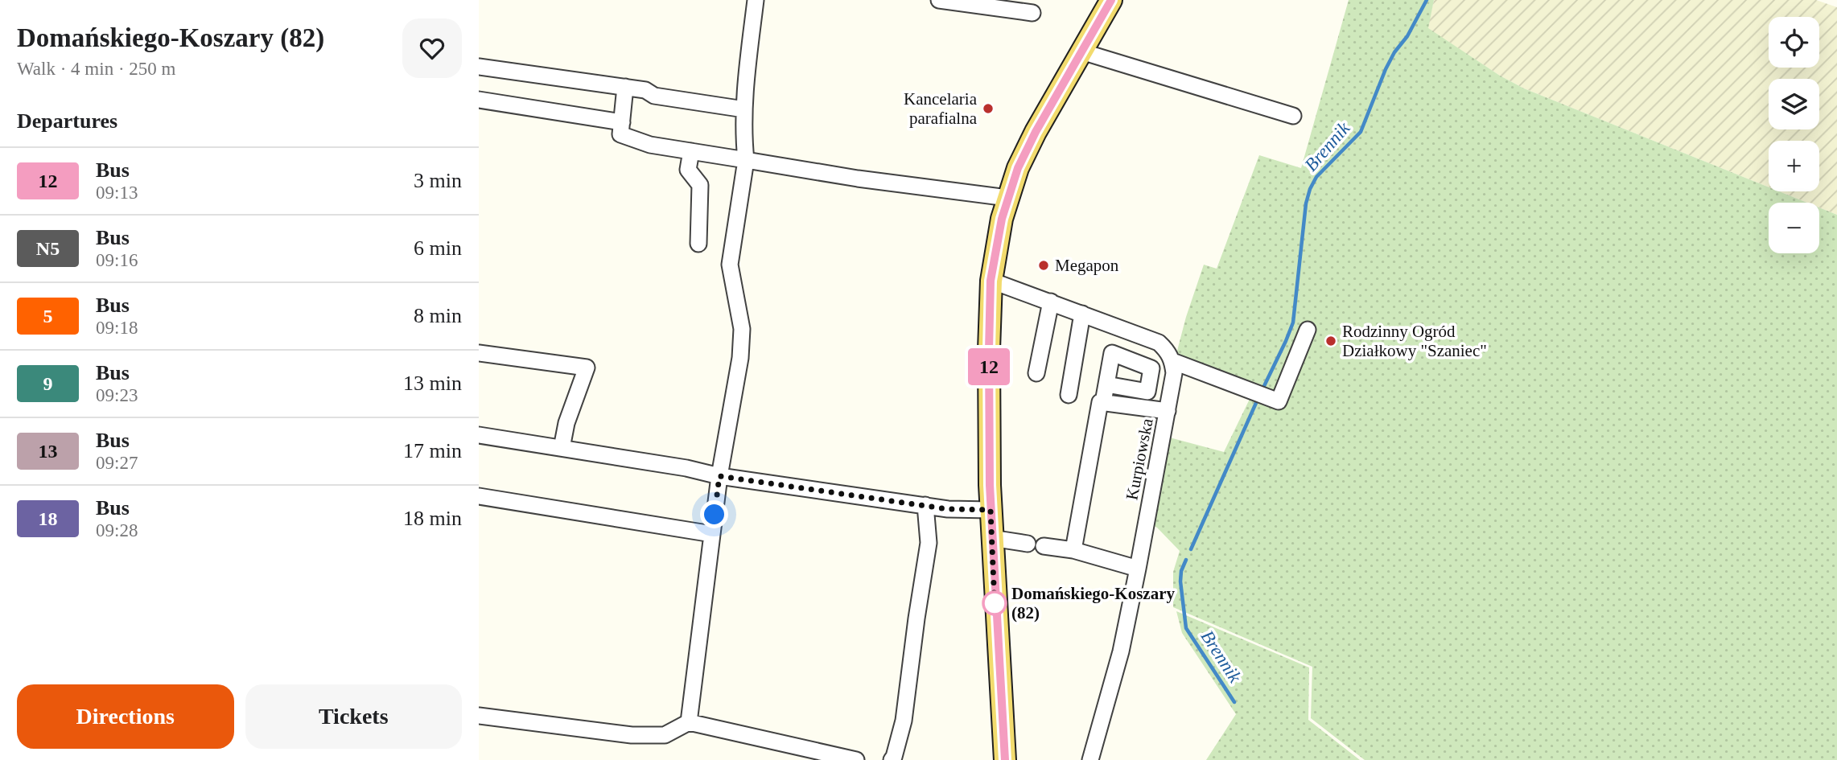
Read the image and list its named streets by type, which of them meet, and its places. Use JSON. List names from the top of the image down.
{
  "streets": {
    "street": ["Kurpiowska"]
  },
  "water": ["Brennik"],
  "places": [
    "Kancelaria parafialna",
    "Megapon",
    "Rodzinny Ogród Działkowy \"Szaniec\"",
    "Domańskiego-Koszary (82)"
  ],
  "lines": ["bus line 12"],
  "page": {
    "heading": [
      ["Domańskiego-Koszary (82)", "Walk · 4 min · 250 m"],
      "Departures"
    ],
    "on_map": "12",
    "map_buttons": ["+", "−"],
    "list": [
      {
        "mark": "12",
        "name": "Bus",
        "note": "09:13",
        "value": "3 min"
      },
      {
        "mark": "N5",
        "name": "Bus",
        "note": "09:16",
        "value": "6 min"
      },
      {
        "mark": "5",
        "name": "Bus",
        "note": "09:18",
        "value": "8 min"
      },
      {
        "mark": "9",
        "name": "Bus",
        "note": "09:23",
        "value": "13 min"
      },
      {
        "mark": "13",
        "name": "Bus",
        "note": "09:27",
        "value": "17 min"
      },
      {
        "mark": "18",
        "name": "Bus",
        "note": "09:28",
        "value": "18 min"
      }
    ],
    "buttons": ["Directions", "Tickets"]
  }
}
